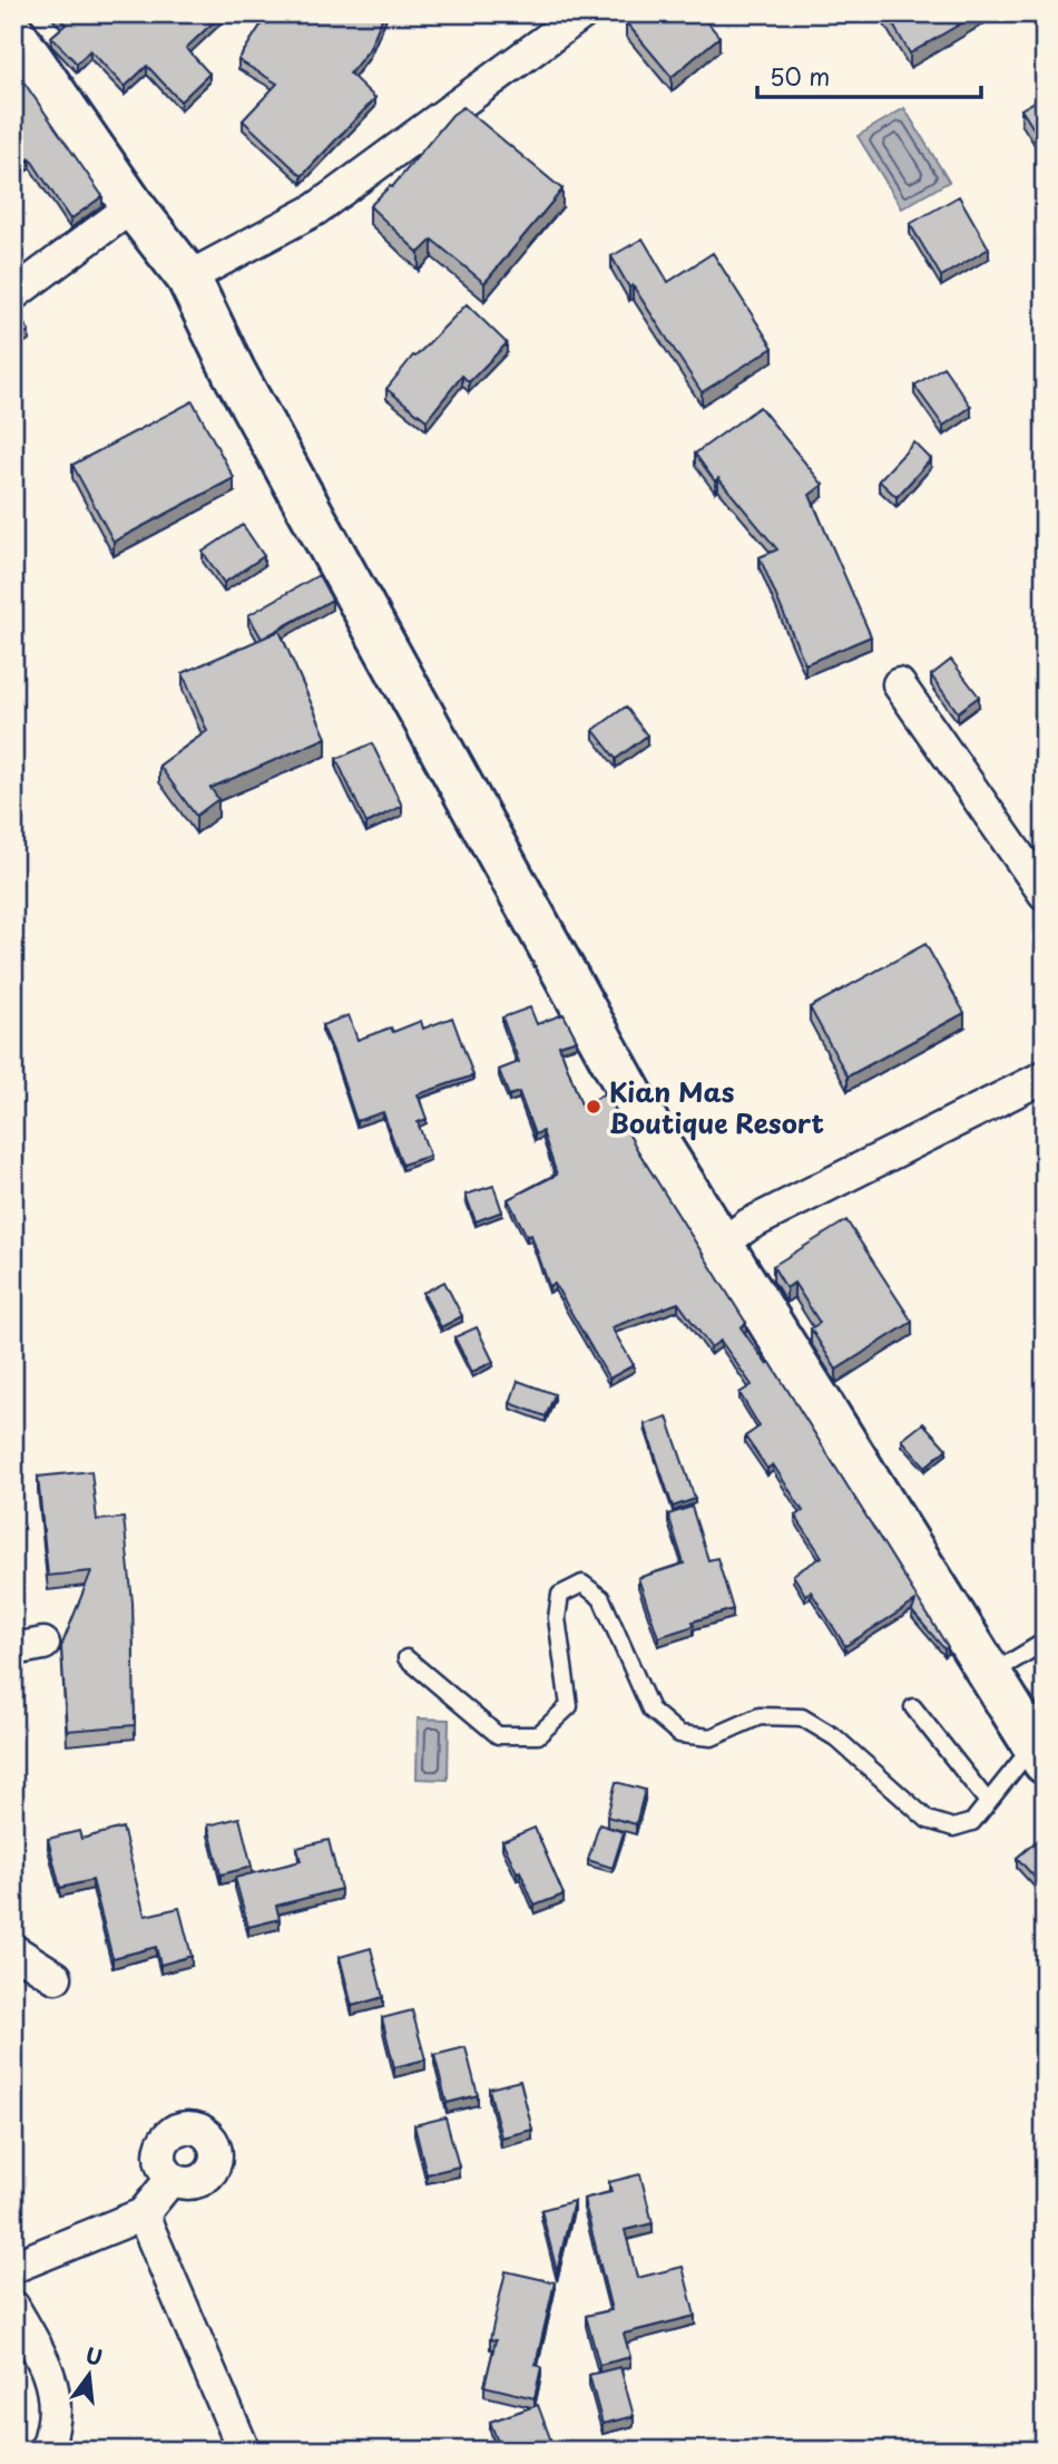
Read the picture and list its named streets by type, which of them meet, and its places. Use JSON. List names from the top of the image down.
{
  "places": ["Kian Mas Boutique Resort"],
  "scale_bar": "50 m",
  "north": "top"
}
